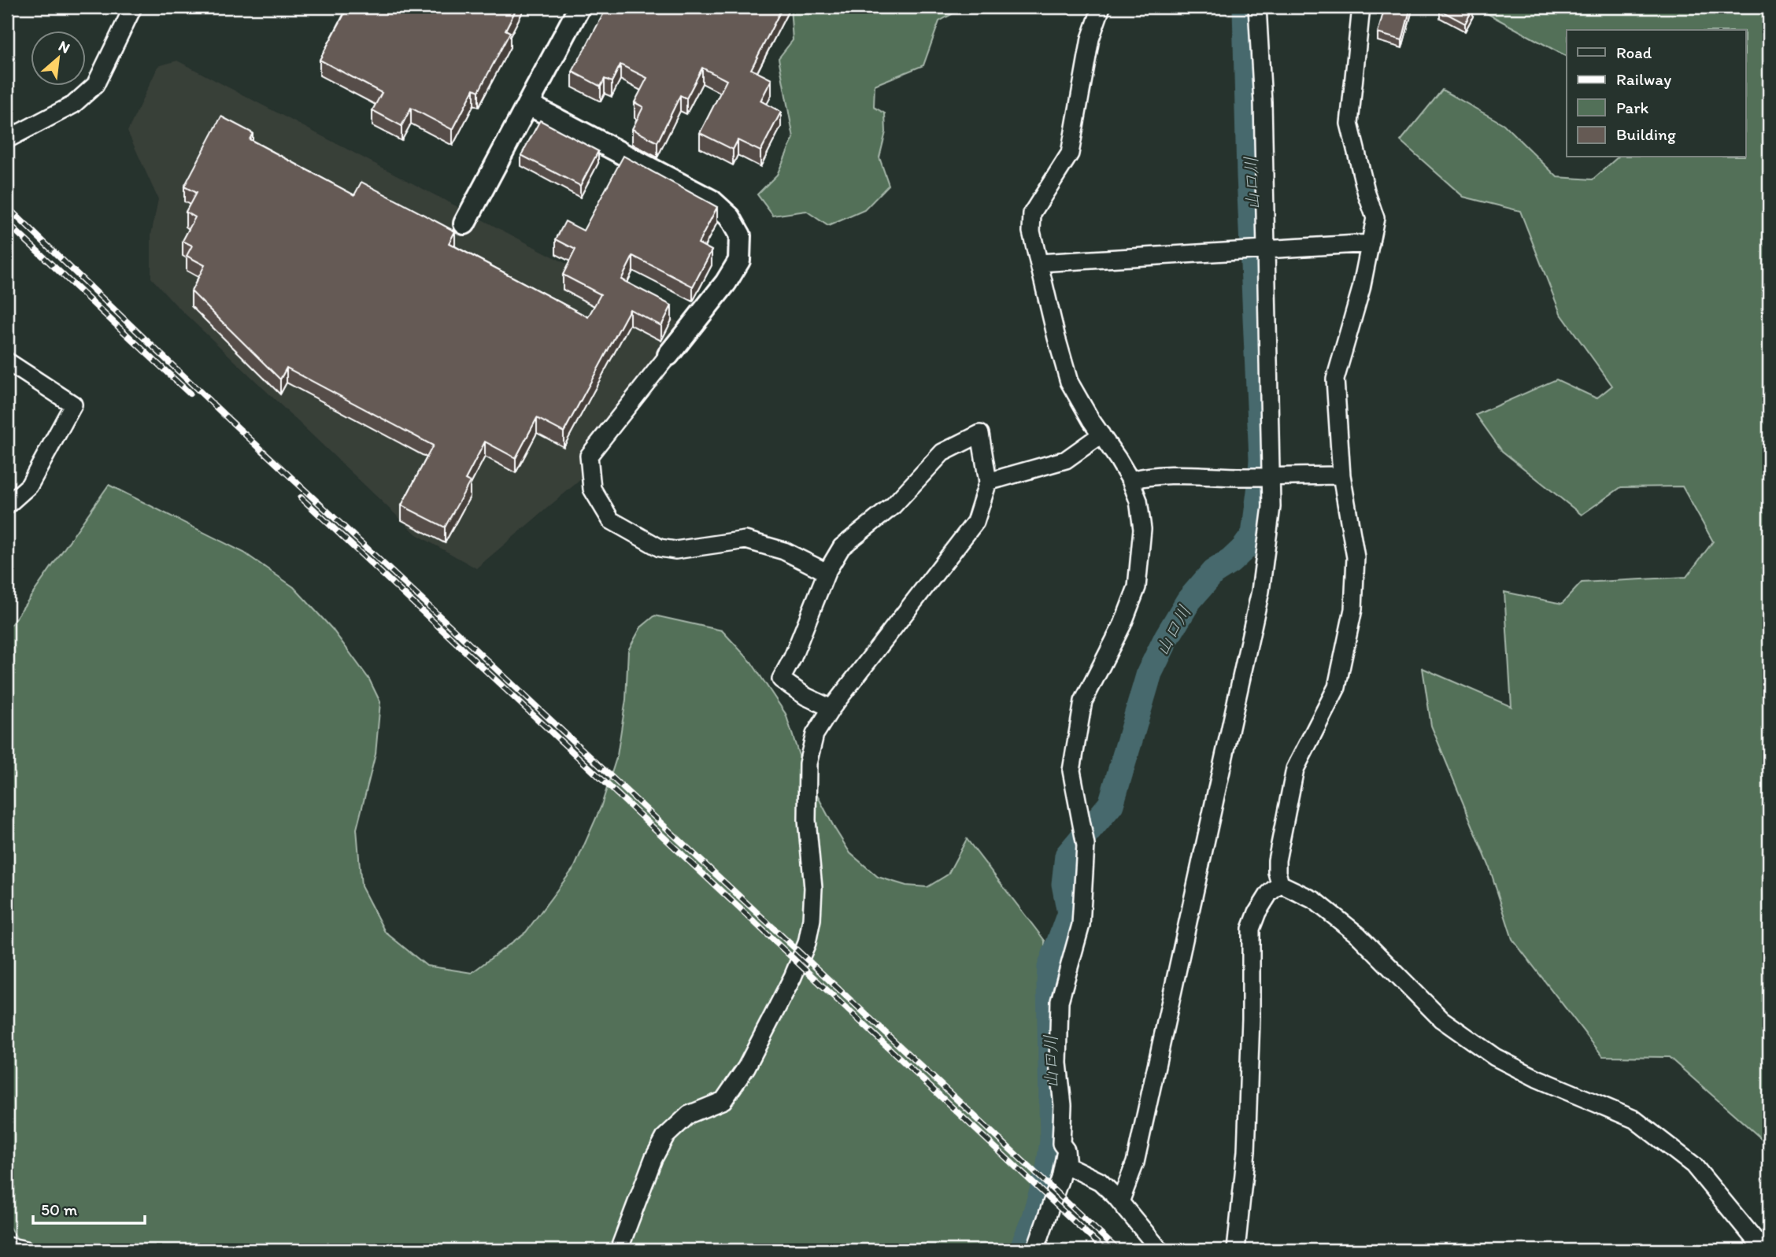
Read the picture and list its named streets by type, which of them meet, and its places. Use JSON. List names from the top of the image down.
{
  "water": ["山口川"],
  "legend": [
    "Road",
    "Railway",
    "Park",
    "Building"
  ],
  "scale_bar": "50 m",
  "north": "top right"
}
